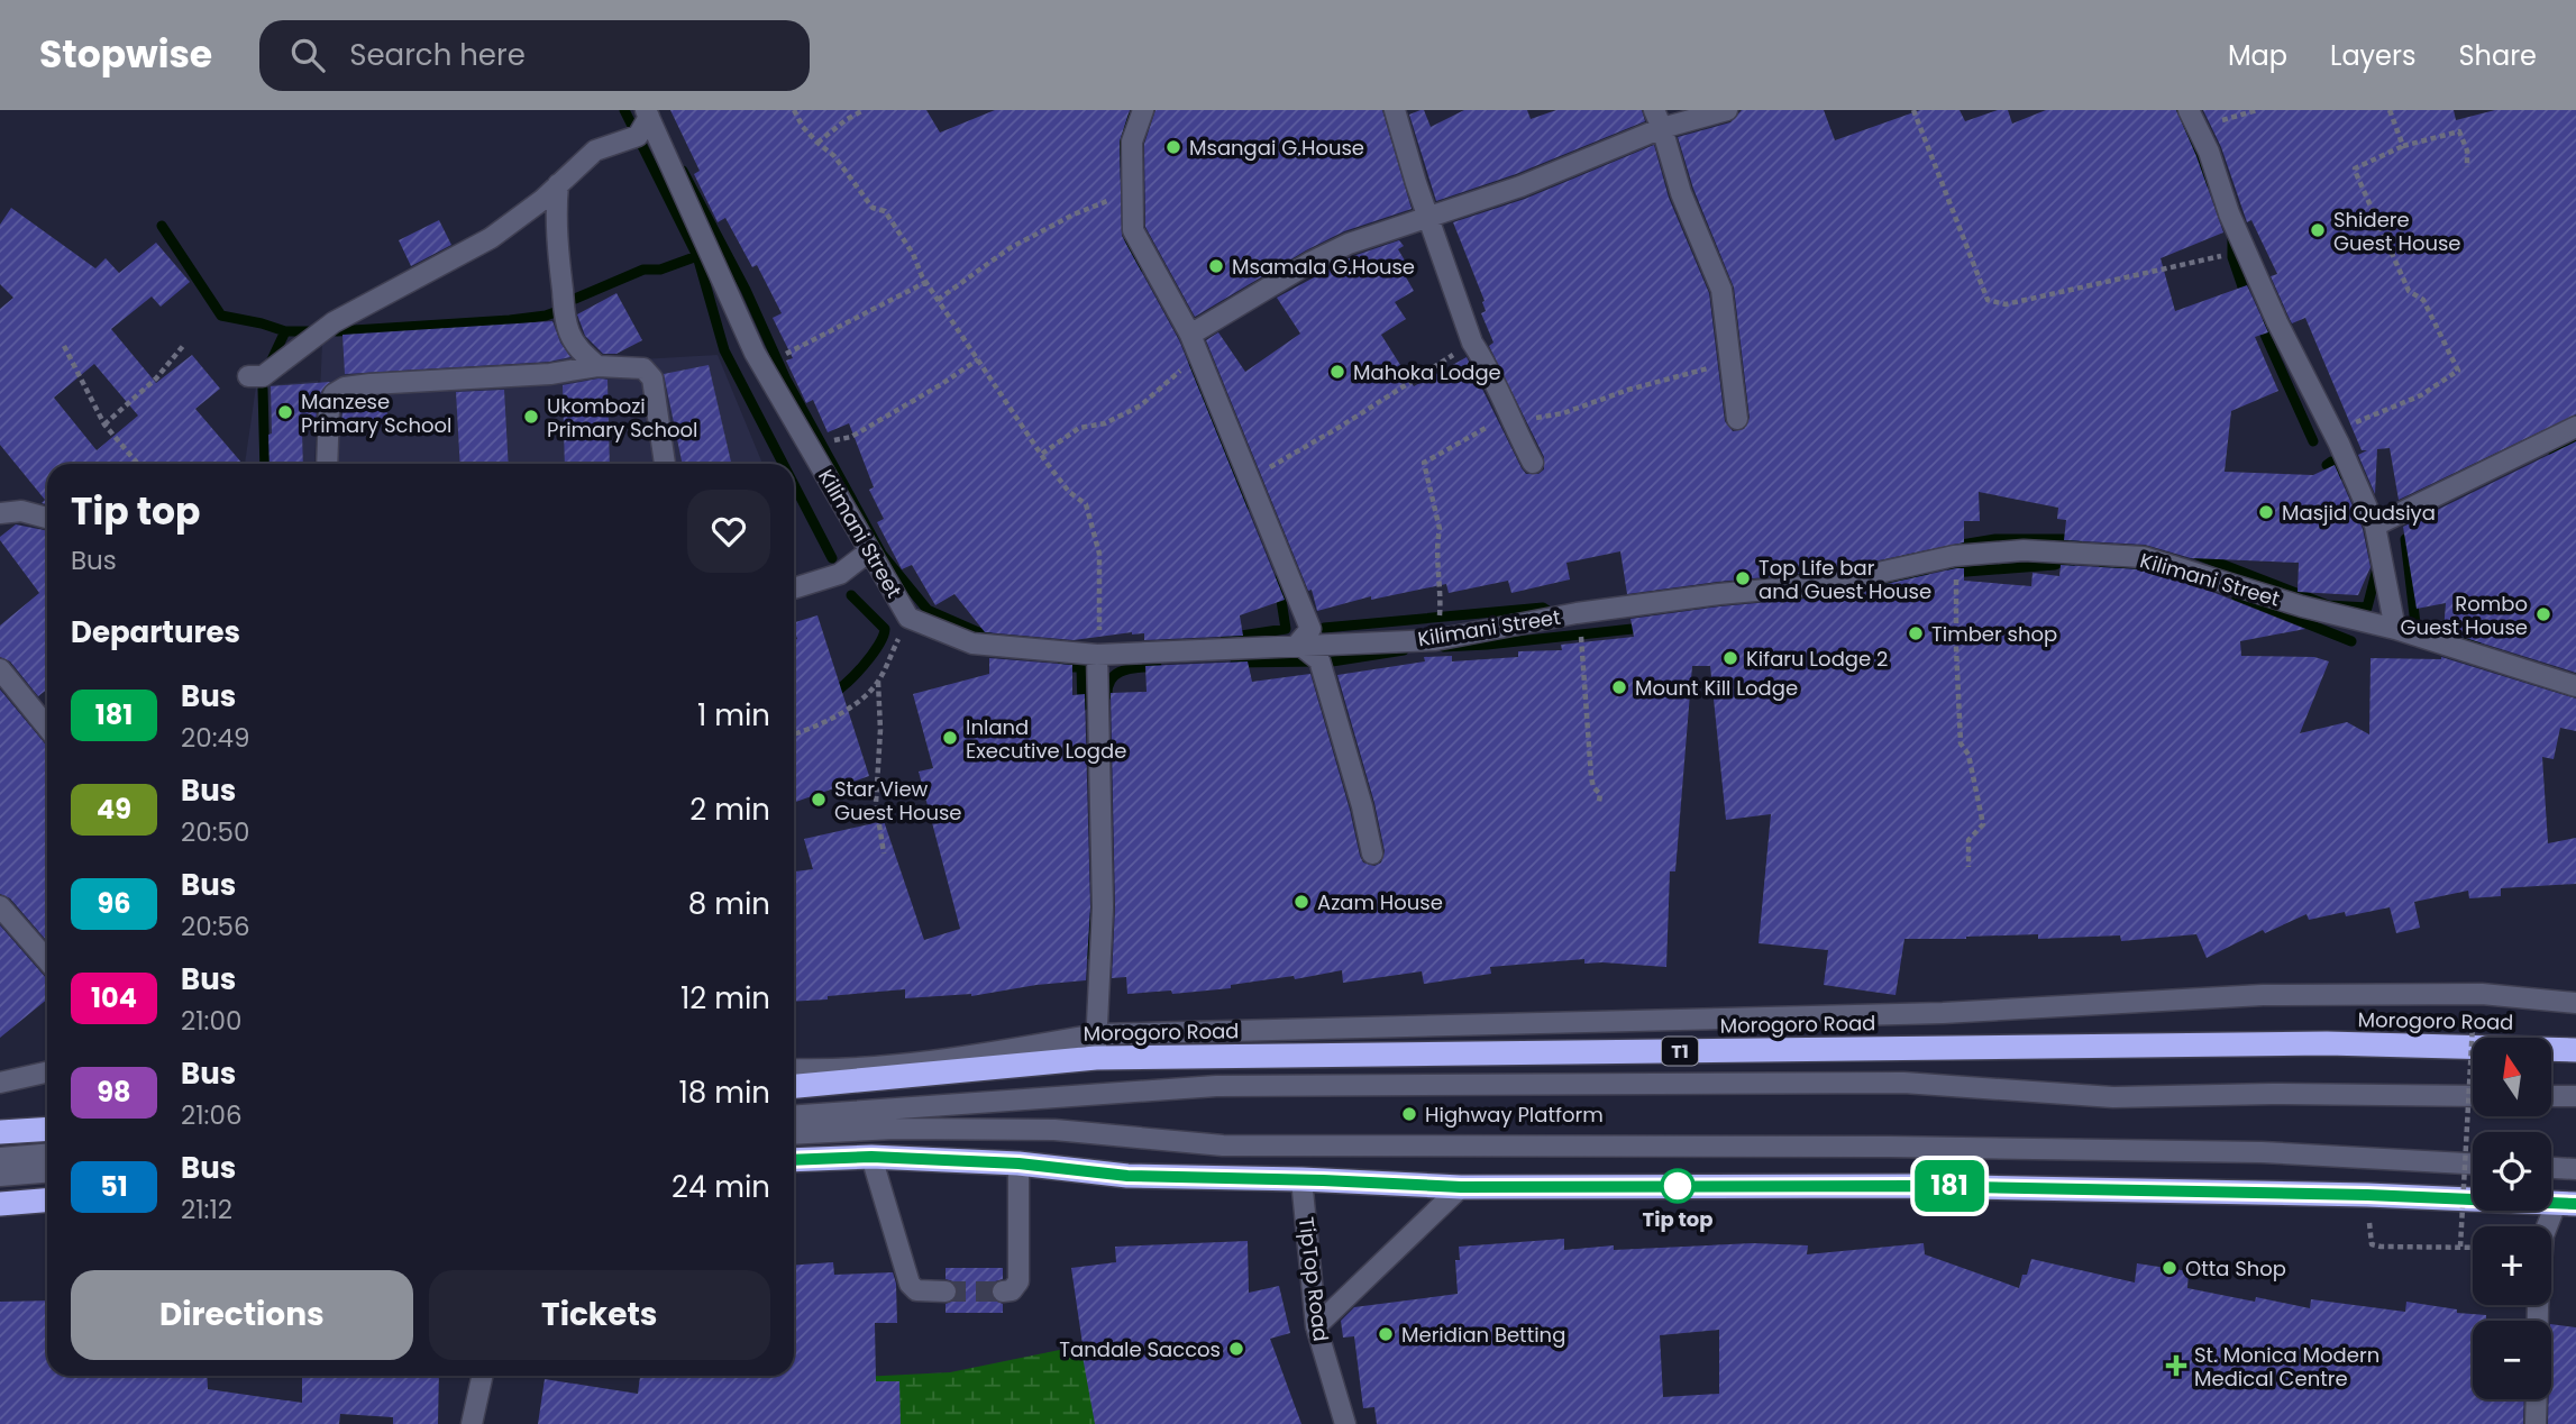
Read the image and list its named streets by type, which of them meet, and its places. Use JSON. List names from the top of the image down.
{
  "streets": {
    "highway": ["Morogoro Road", "T1"],
    "street": ["Kilimani Street", "TipTop Road"]
  },
  "places": {
    "other": [
      "Msangai G.House",
      "Shidere Guest House",
      "Msamala G.House",
      "Mahoka Lodge",
      "Manzese Primary School",
      "Ukombozi Primary School",
      "Masjid Qudsiya",
      "Top Life bar and Guest House",
      "Rombo Guest House",
      "Timber shop",
      "Kifaru Lodge 2",
      "Mount Kill Lodge",
      "Inland Executive Logde",
      "Star View Guest House",
      "Azam House",
      "Highway Platform",
      "Tip top",
      "Otta Shop",
      "Meridian Betting",
      "Tandale Saccos"
    ],
    "health": ["St. Monica Modern Medical Centre"]
  },
  "lines": ["bus line 181"],
  "north": "top",
  "page": {
    "header": "Stopwise",
    "search": "Search here",
    "nav": ["Map", "Layers", "Share"],
    "on_map": "181",
    "heading": [
      ["Tip top", "Bus"],
      "Departures"
    ],
    "list": [
      {
        "mark": "181",
        "name": "Bus",
        "note": "20:49",
        "value": "1 min"
      },
      {
        "mark": "49",
        "name": "Bus",
        "note": "20:50",
        "value": "2 min"
      },
      {
        "mark": "96",
        "name": "Bus",
        "note": "20:56",
        "value": "8 min"
      },
      {
        "mark": "104",
        "name": "Bus",
        "note": "21:00",
        "value": "12 min"
      },
      {
        "mark": "98",
        "name": "Bus",
        "note": "21:06",
        "value": "18 min"
      },
      {
        "mark": "51",
        "name": "Bus",
        "note": "21:12",
        "value": "24 min"
      }
    ],
    "map_buttons": ["+", "−"],
    "buttons": ["Directions", "Tickets"]
  }
}
